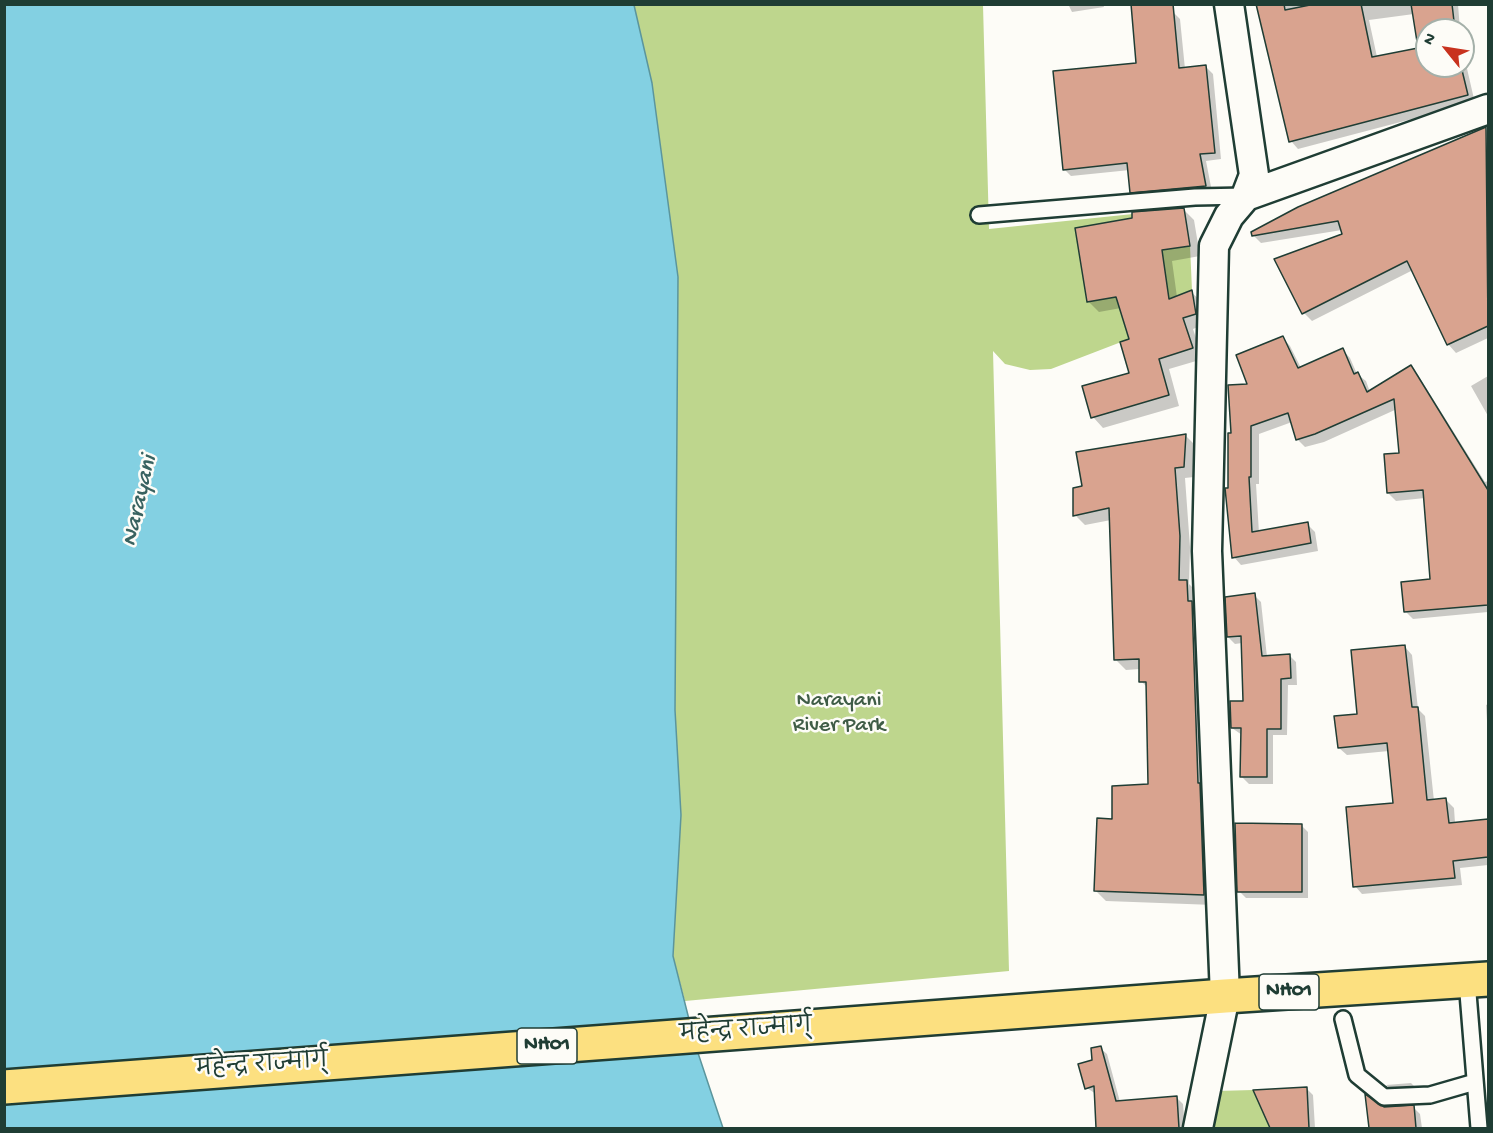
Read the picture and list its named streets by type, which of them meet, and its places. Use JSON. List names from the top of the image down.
{
  "streets": {
    "highway": ["NH01", "महेन्द्र राज्मार्ग्"]
  },
  "water": ["Narayani"],
  "parks": ["Narayani River Park"],
  "north": "top left"
}
